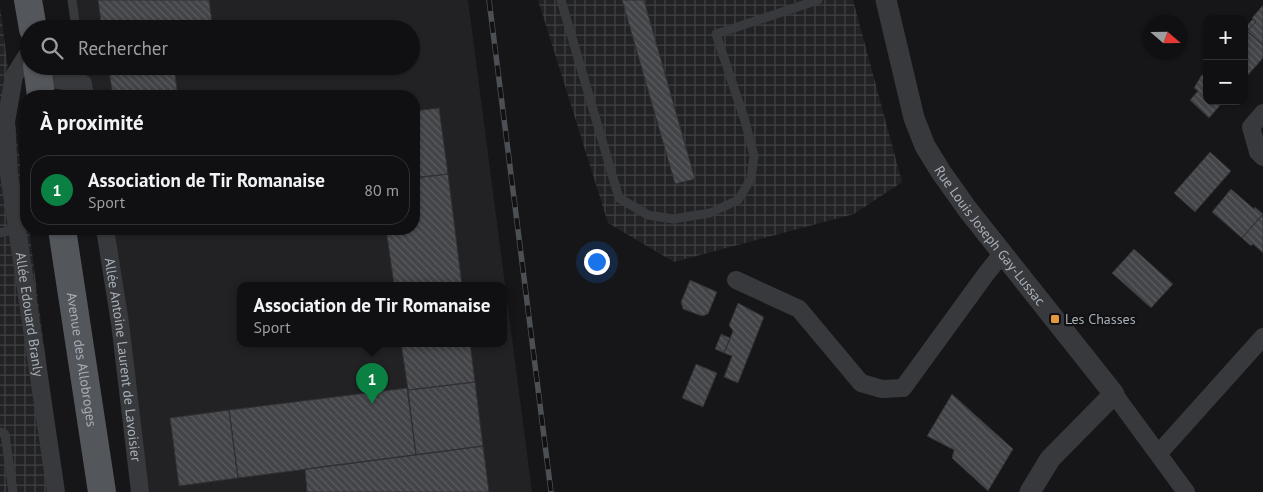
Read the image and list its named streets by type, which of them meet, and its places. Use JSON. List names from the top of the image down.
{
  "streets": {
    "main road": ["Avenue des Allobroges"],
    "street": ["Rue Louis Joseph Gay-Lussac", "Allée Edouard Branly", "Allée Antoine Laurent de Lavoisier"]
  },
  "places": {
    "transit": ["Les Chasses"]
  },
  "north": "right",
  "page": {
    "map_buttons": ["+", "−"],
    "search": "Rechercher",
    "heading": "À proximité",
    "list": [
      {
        "mark": "1",
        "name": "Association de Tir Romanaise",
        "note": "Sport",
        "value": "80 m"
      }
    ],
    "popup": ["Association de Tir Romanaise", "Sport"],
    "pins": "1"
  }
}
